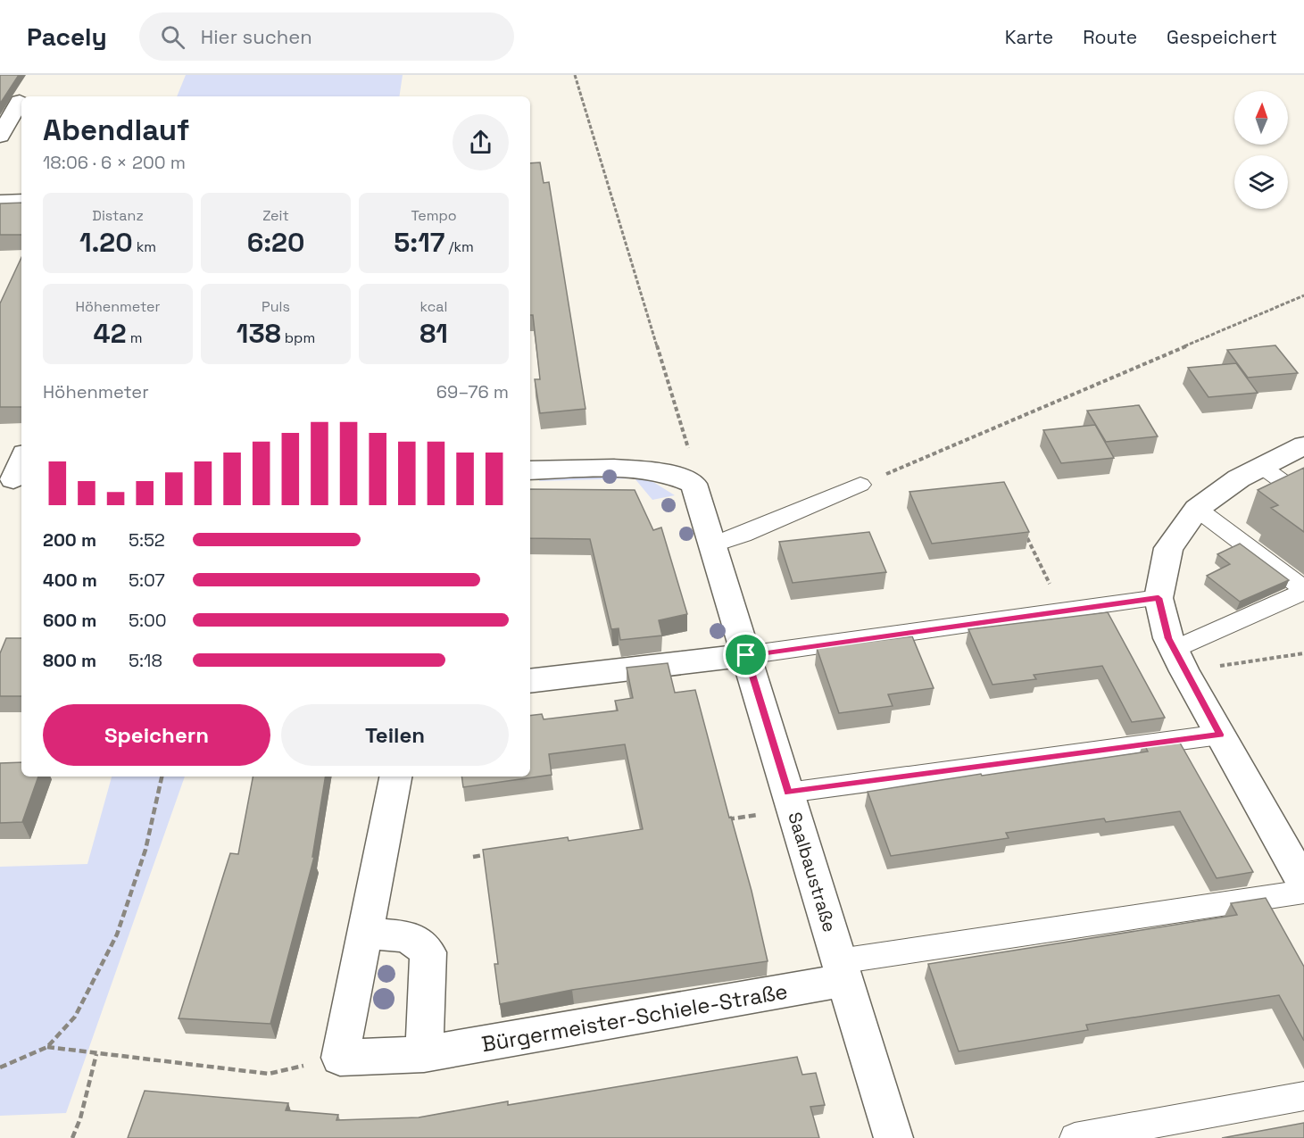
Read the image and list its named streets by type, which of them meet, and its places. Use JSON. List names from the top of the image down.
{
  "streets": {
    "street": ["Saalbaustraße", "Bürgermeister-Schiele-Straße"]
  },
  "crossings": [
    ["Saalbaustraße", "Bürgermeister-Schiele-Straße"]
  ],
  "north": "top",
  "page": {
    "header": "Pacely",
    "search": "Hier suchen",
    "nav": ["Karte", "Route", "Gespeichert"],
    "heading": ["Abendlauf", "18:06 · 6 × 200 m"],
    "stats": [
      ["Distanz", "1.20 km"],
      ["Zeit", "6:20"],
      ["Tempo", "5:17 /km"],
      ["Höhenmeter", "42 m"],
      ["Puls", "138 bpm"],
      ["kcal", "81"]
    ],
    "chart": ["Höhenmeter", "69–76 m"],
    "list": [
      {
        "name": "200 m",
        "note": "5:52"
      },
      {
        "name": "400 m",
        "note": "5:07"
      },
      {
        "name": "600 m",
        "note": "5:00"
      },
      {
        "name": "800 m",
        "note": "5:18"
      }
    ],
    "buttons": ["Speichern", "Teilen"]
  }
}
